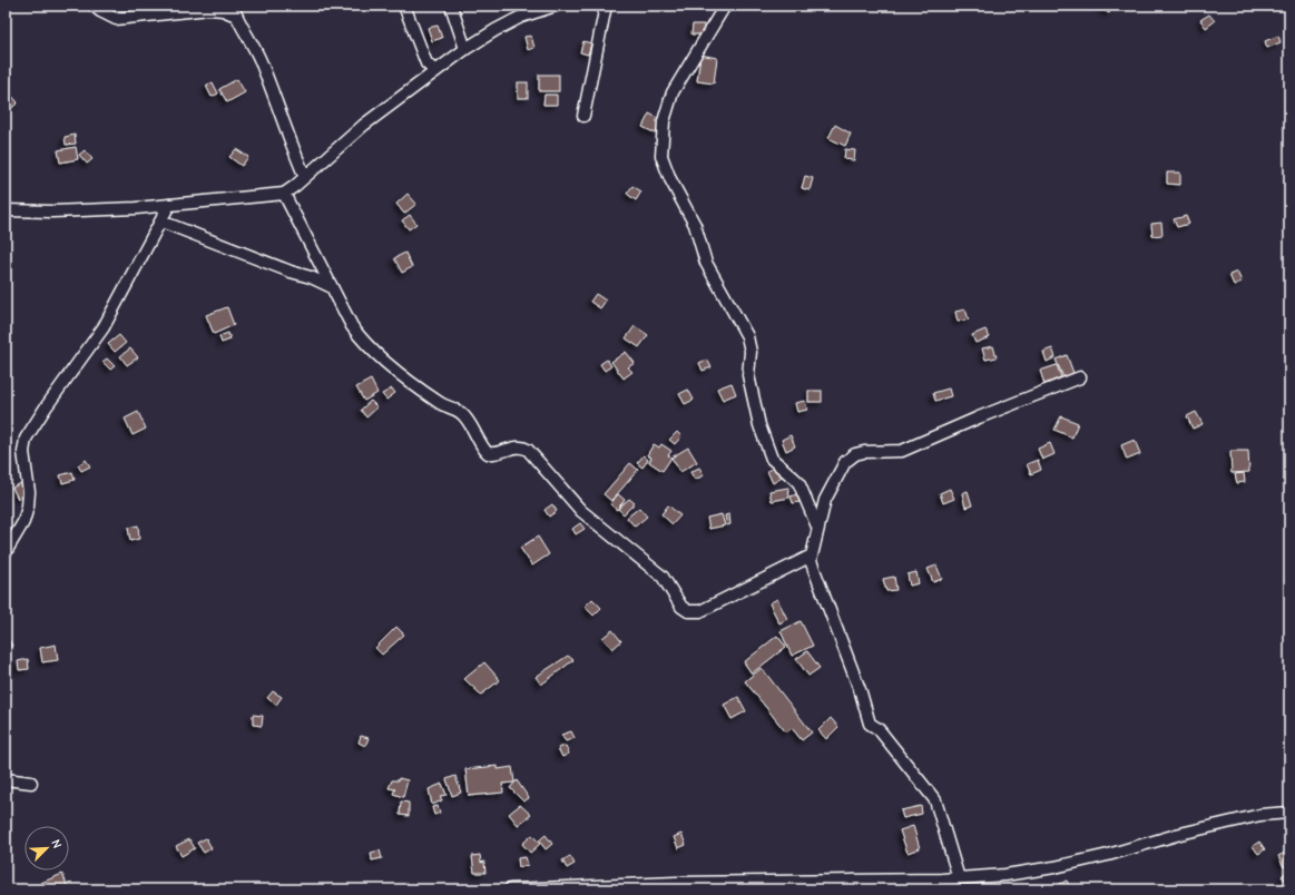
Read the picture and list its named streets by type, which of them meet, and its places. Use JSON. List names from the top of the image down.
{
  "north": "top right"
}
